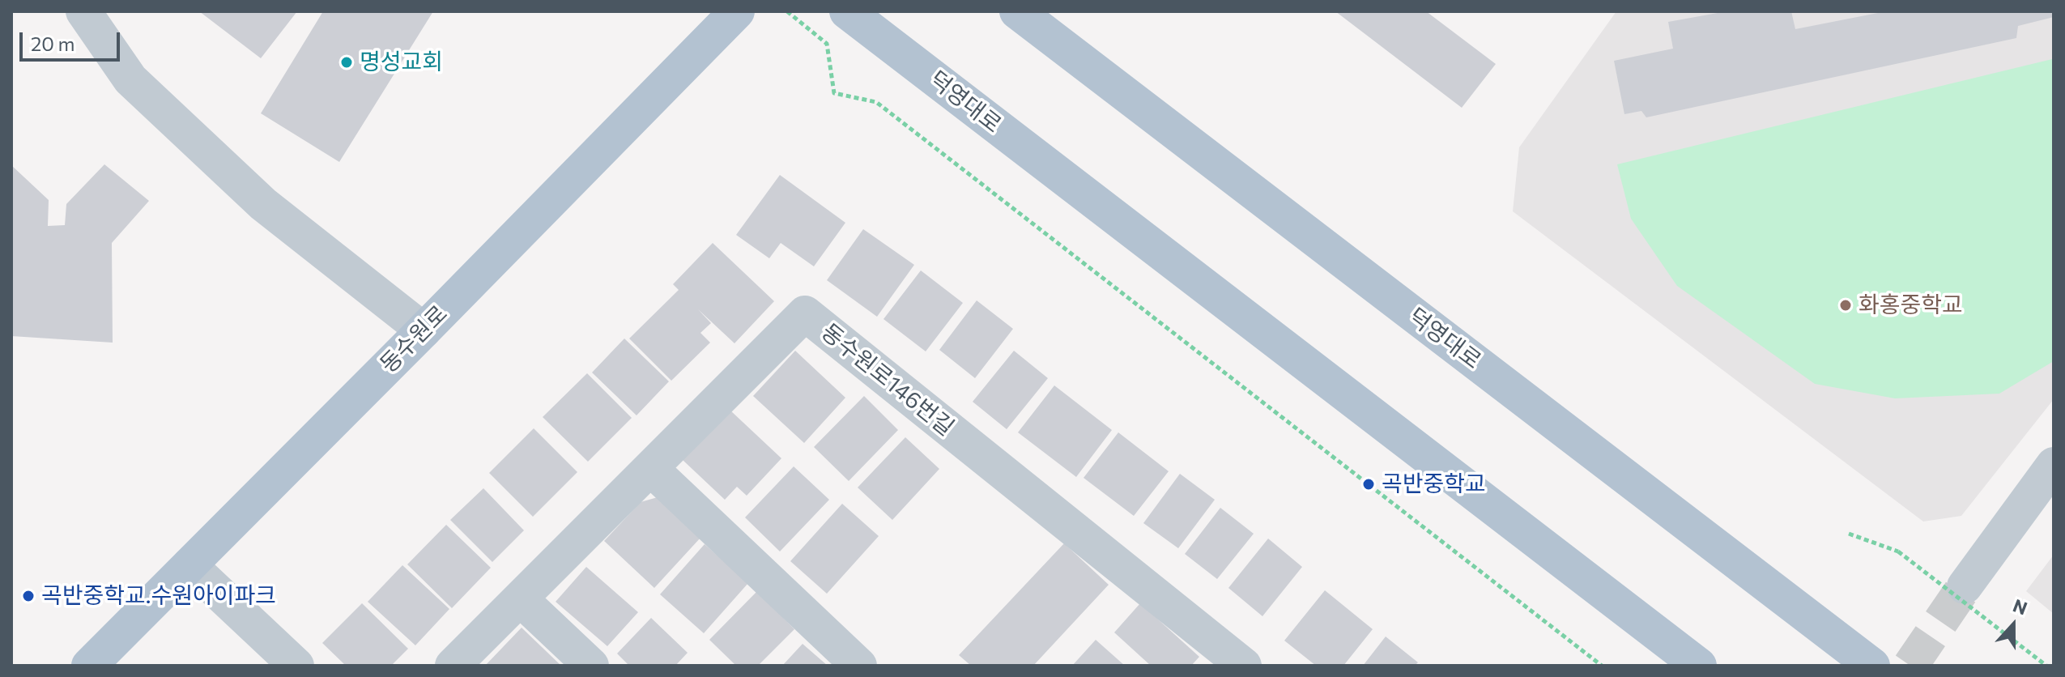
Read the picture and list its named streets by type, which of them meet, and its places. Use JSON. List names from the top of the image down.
{
  "streets": {
    "main road": ["덕영대로", "동수원로"],
    "street": ["동수원로146번길"]
  },
  "places": [
    "명성교회",
    "화홍중학교",
    "곡반중학교",
    "곡반중학교.수원아이파크"
  ],
  "scale_bar": "20 m",
  "north": "top"
}
